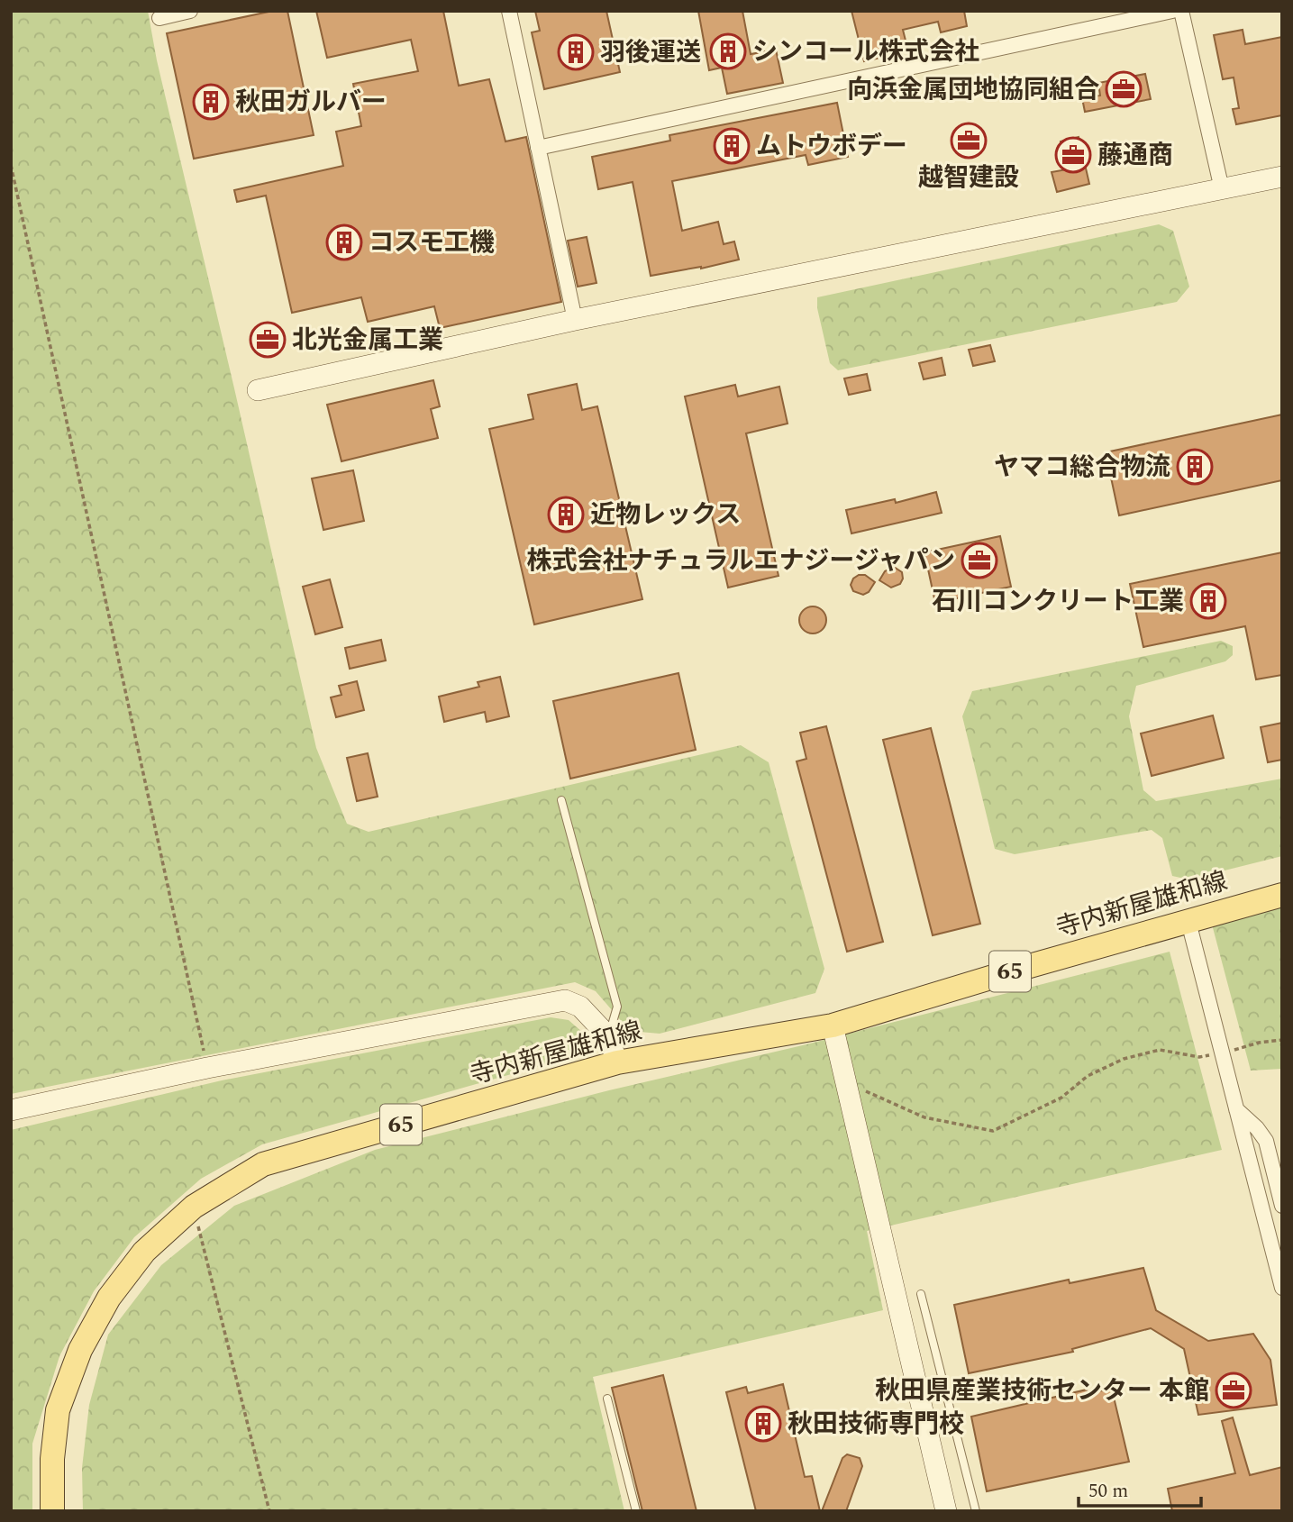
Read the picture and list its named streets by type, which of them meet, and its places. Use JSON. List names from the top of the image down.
{
  "streets": {
    "main road": ["寺内新屋雄和線", "65"]
  },
  "places": {
    "building": [
      "シンコール株式会社",
      "羽後運送",
      "秋田ガルバー",
      "ムトウボデー",
      "コスモ工機",
      "ヤマコ総合物流",
      "近物レックス",
      "石川コンクリート工業",
      "秋田技術専門校"
    ],
    "office": [
      "向浜金属団地協同組合",
      "越智建設",
      "藤通商",
      "北光金属工業",
      "株式会社ナチュラルエナジージャパン",
      "秋田県産業技術センター 本館"
    ]
  },
  "scale_bar": "50 m"
}
